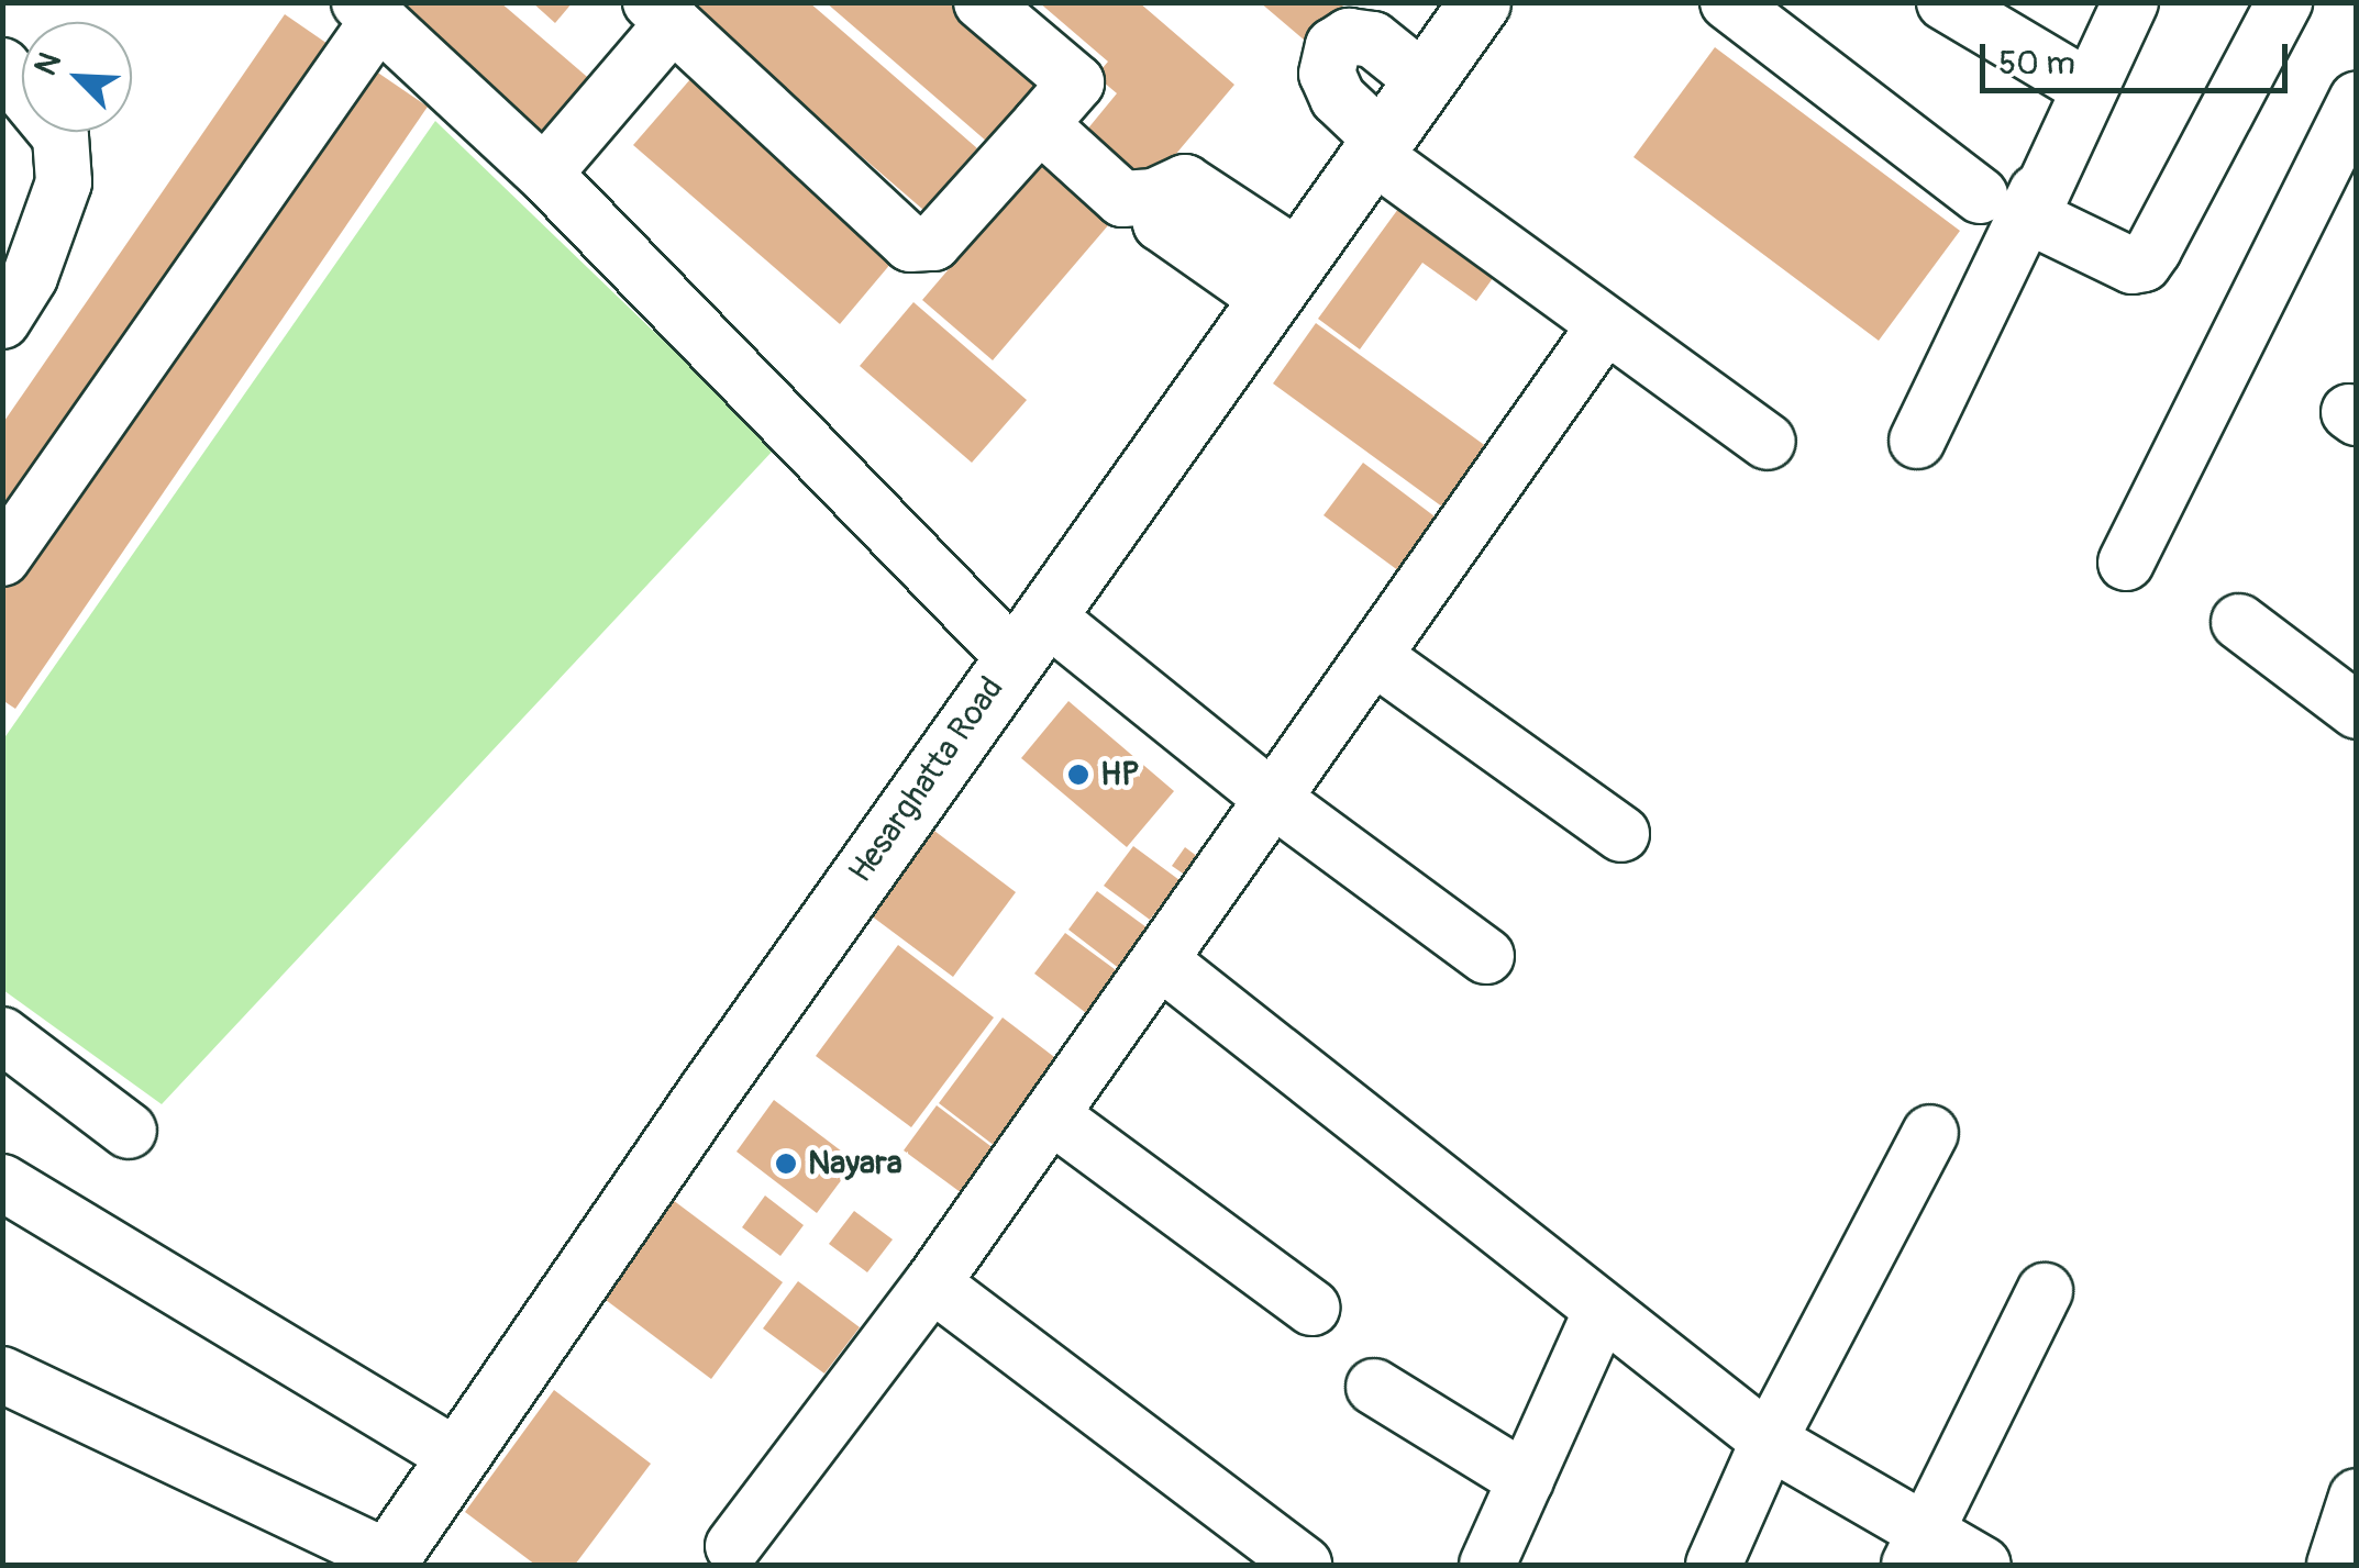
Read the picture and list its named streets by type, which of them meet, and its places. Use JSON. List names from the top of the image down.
{
  "streets": {
    "main road": ["Hesarghatta Road"]
  },
  "places": ["HP", "Nayara"],
  "scale_bar": "50 m",
  "north": "top left"
}
